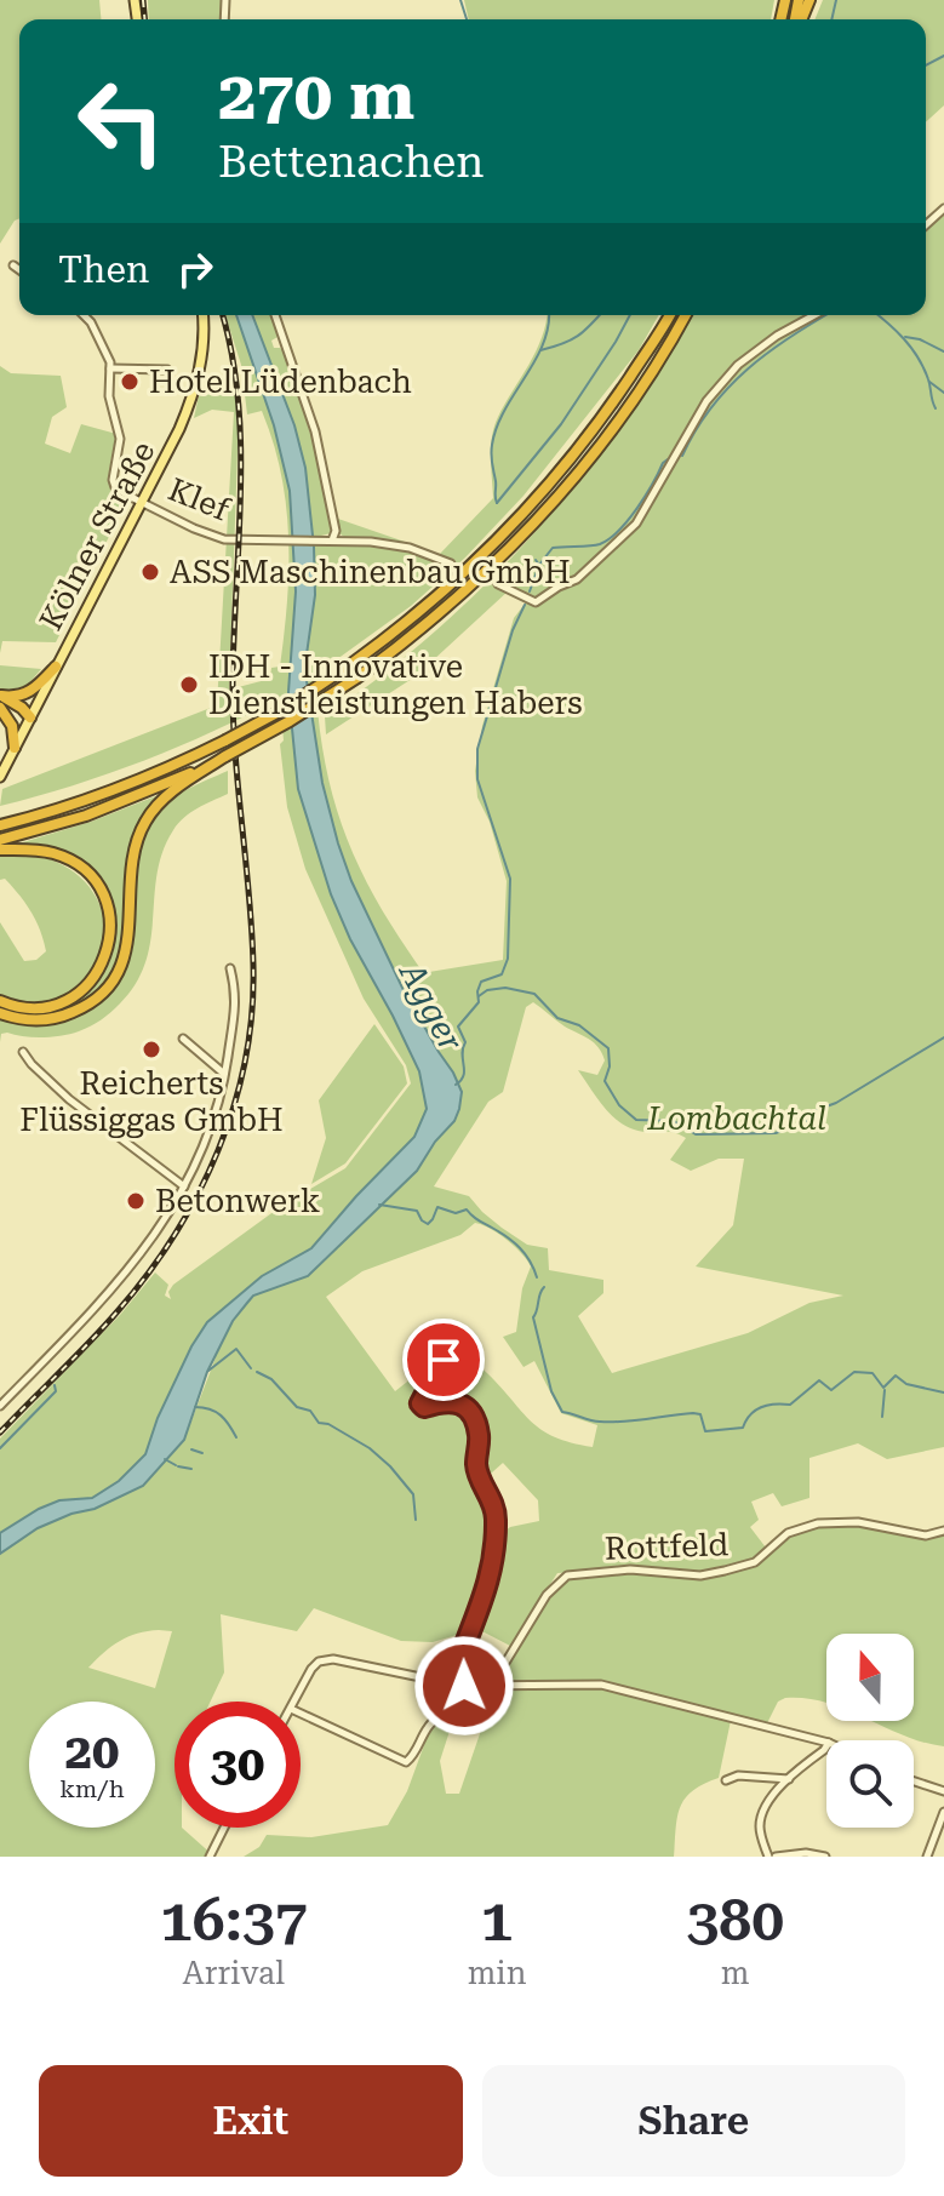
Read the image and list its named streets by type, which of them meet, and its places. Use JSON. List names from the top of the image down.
{
  "streets": {
    "main road": ["Kölner Straße"],
    "street": ["Klef", "Rottfeld"]
  },
  "crossings": [
    ["Klef", "Kölner Straße"]
  ],
  "water": ["Agger"],
  "parks": ["Lombachtal"],
  "places": [
    "Hotel Lüdenbach",
    "ASS Maschinenbau GmbH",
    "IDH - Innovative Dienstleistungen Habers",
    "Reicherts Flüssiggas GmbH",
    "Betonwerk"
  ],
  "north": "top",
  "page": {
    "turn": ["270 m", "Bettenachen"],
    "then": "Then",
    "speed": "20 km/h",
    "limit": "30",
    "eta": [
      "16:37",
      "Arrival",
      "1",
      "min",
      "380",
      "m"
    ],
    "buttons": ["Exit", "Share"]
  }
}
